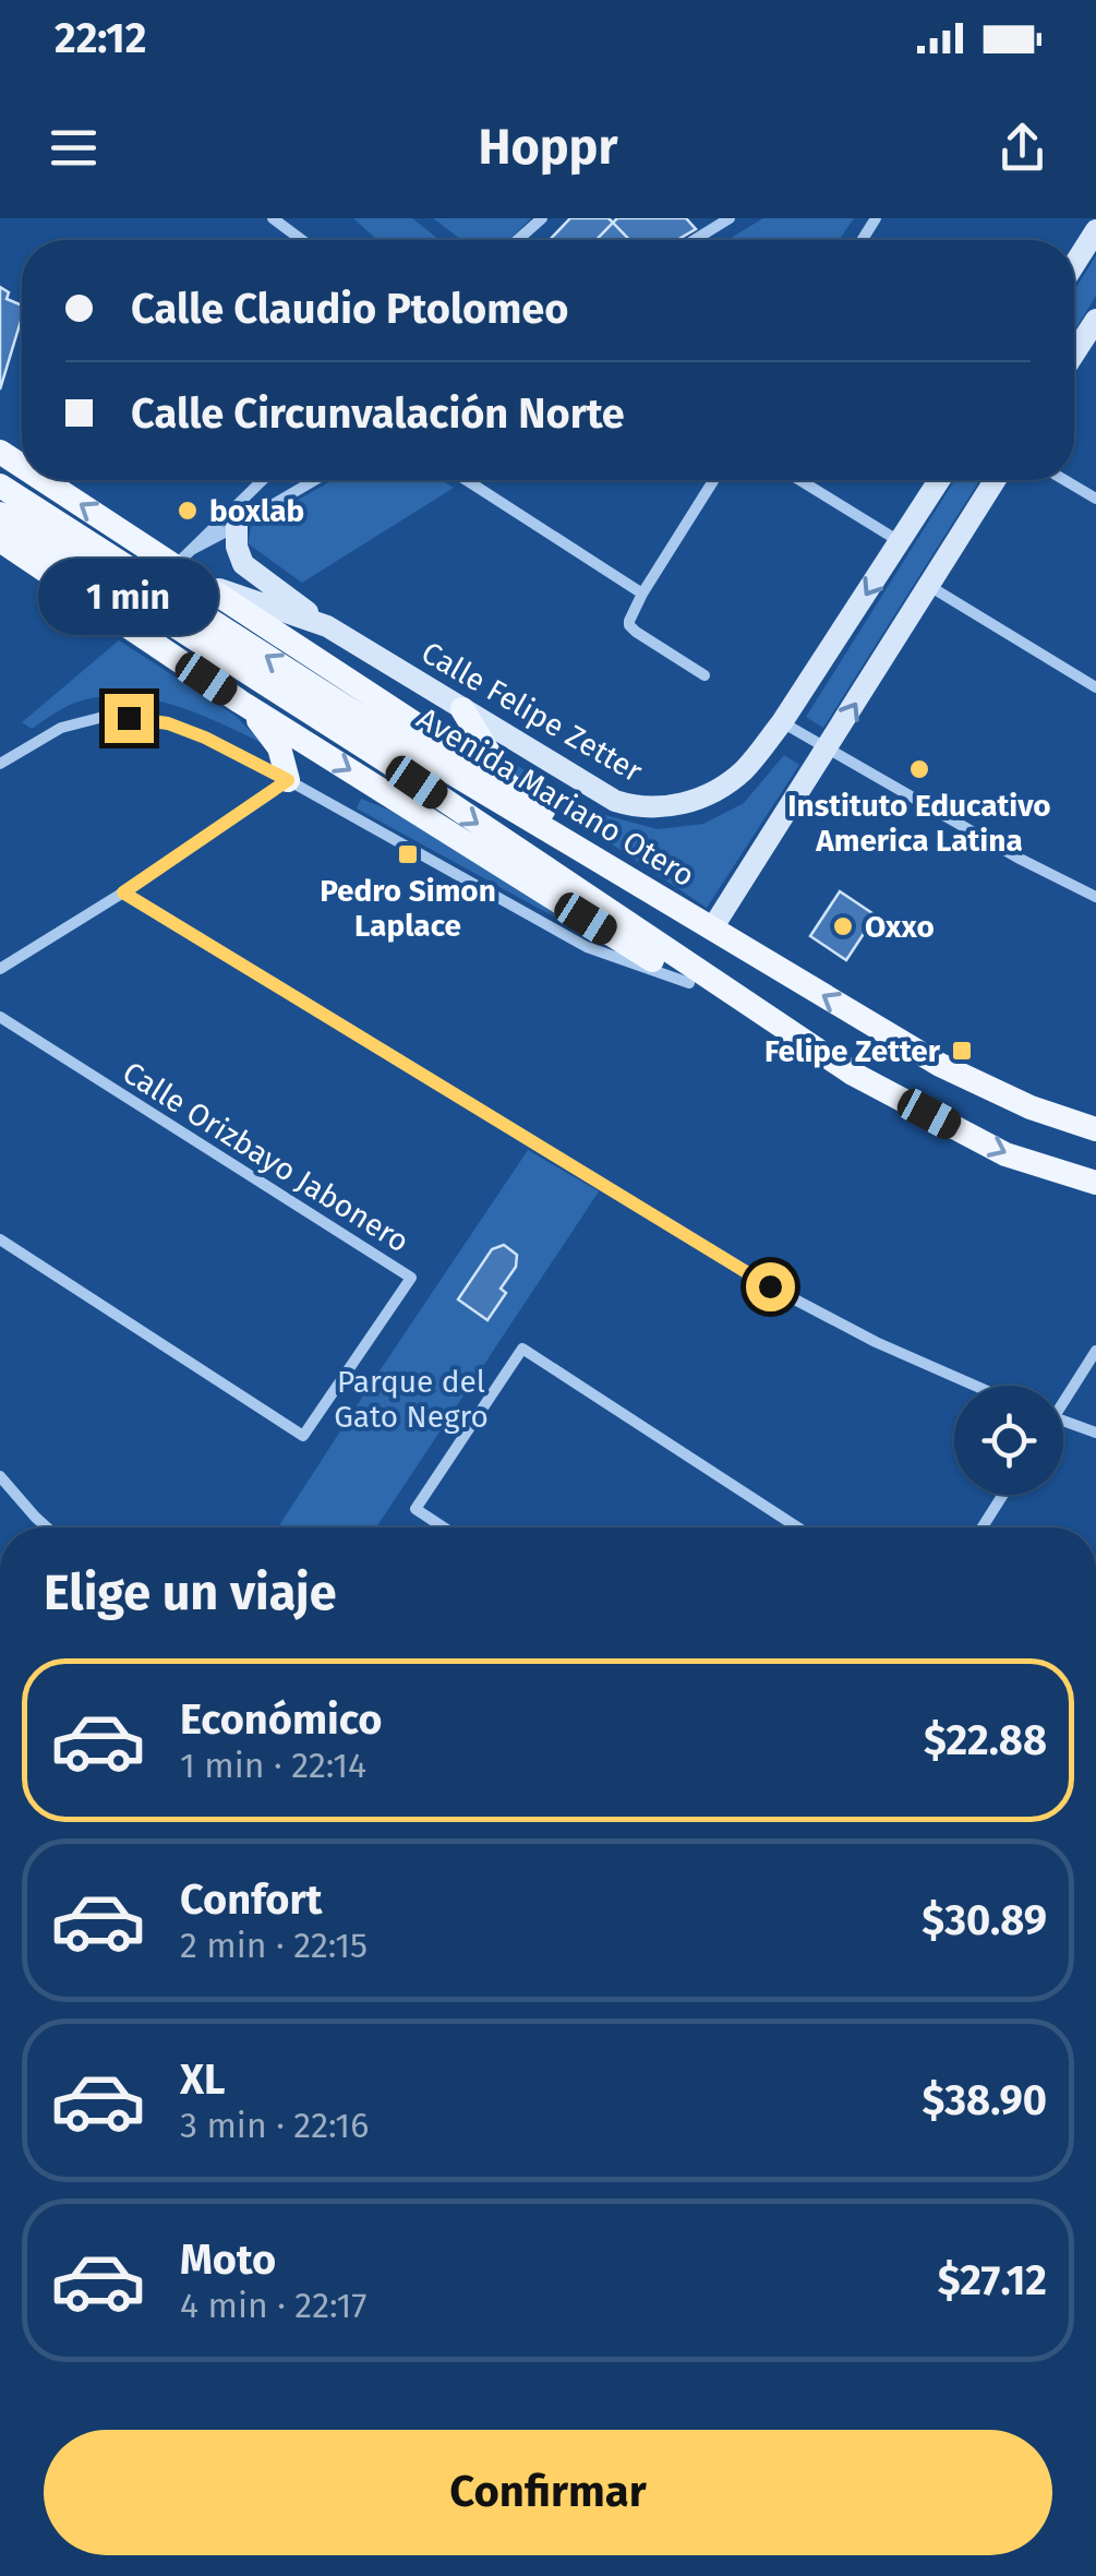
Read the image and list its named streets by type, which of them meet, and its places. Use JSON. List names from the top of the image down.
{
  "streets": {
    "main road": ["Calle Felipe Zetter", "Avenida Mariano Otero"],
    "street": ["Calle Orizbayo Jabonero"]
  },
  "parks": ["Parque del Gato Negro"],
  "places": {
    "other": ["boxlab", "Instituto Educativo America Latina", "Oxxo"],
    "transit": ["Pedro Simon Laplace", "Felipe Zetter"]
  },
  "page": {
    "status": "22:12",
    "header": "Hoppr",
    "banner": ["Calle Claudio Ptolomeo", "Calle Circunvalación Norte"],
    "bubble": "1 min",
    "heading": "Elige un viaje",
    "list": [
      {
        "name": "Económico",
        "note": "1 min · 22:14",
        "value": "$22.88"
      },
      {
        "name": "Confort",
        "note": "2 min · 22:15",
        "value": "$30.89"
      },
      {
        "name": "XL",
        "note": "3 min · 22:16",
        "value": "$38.90"
      },
      {
        "name": "Moto",
        "note": "4 min · 22:17",
        "value": "$27.12"
      }
    ],
    "buttons": "Confirmar"
  }
}
